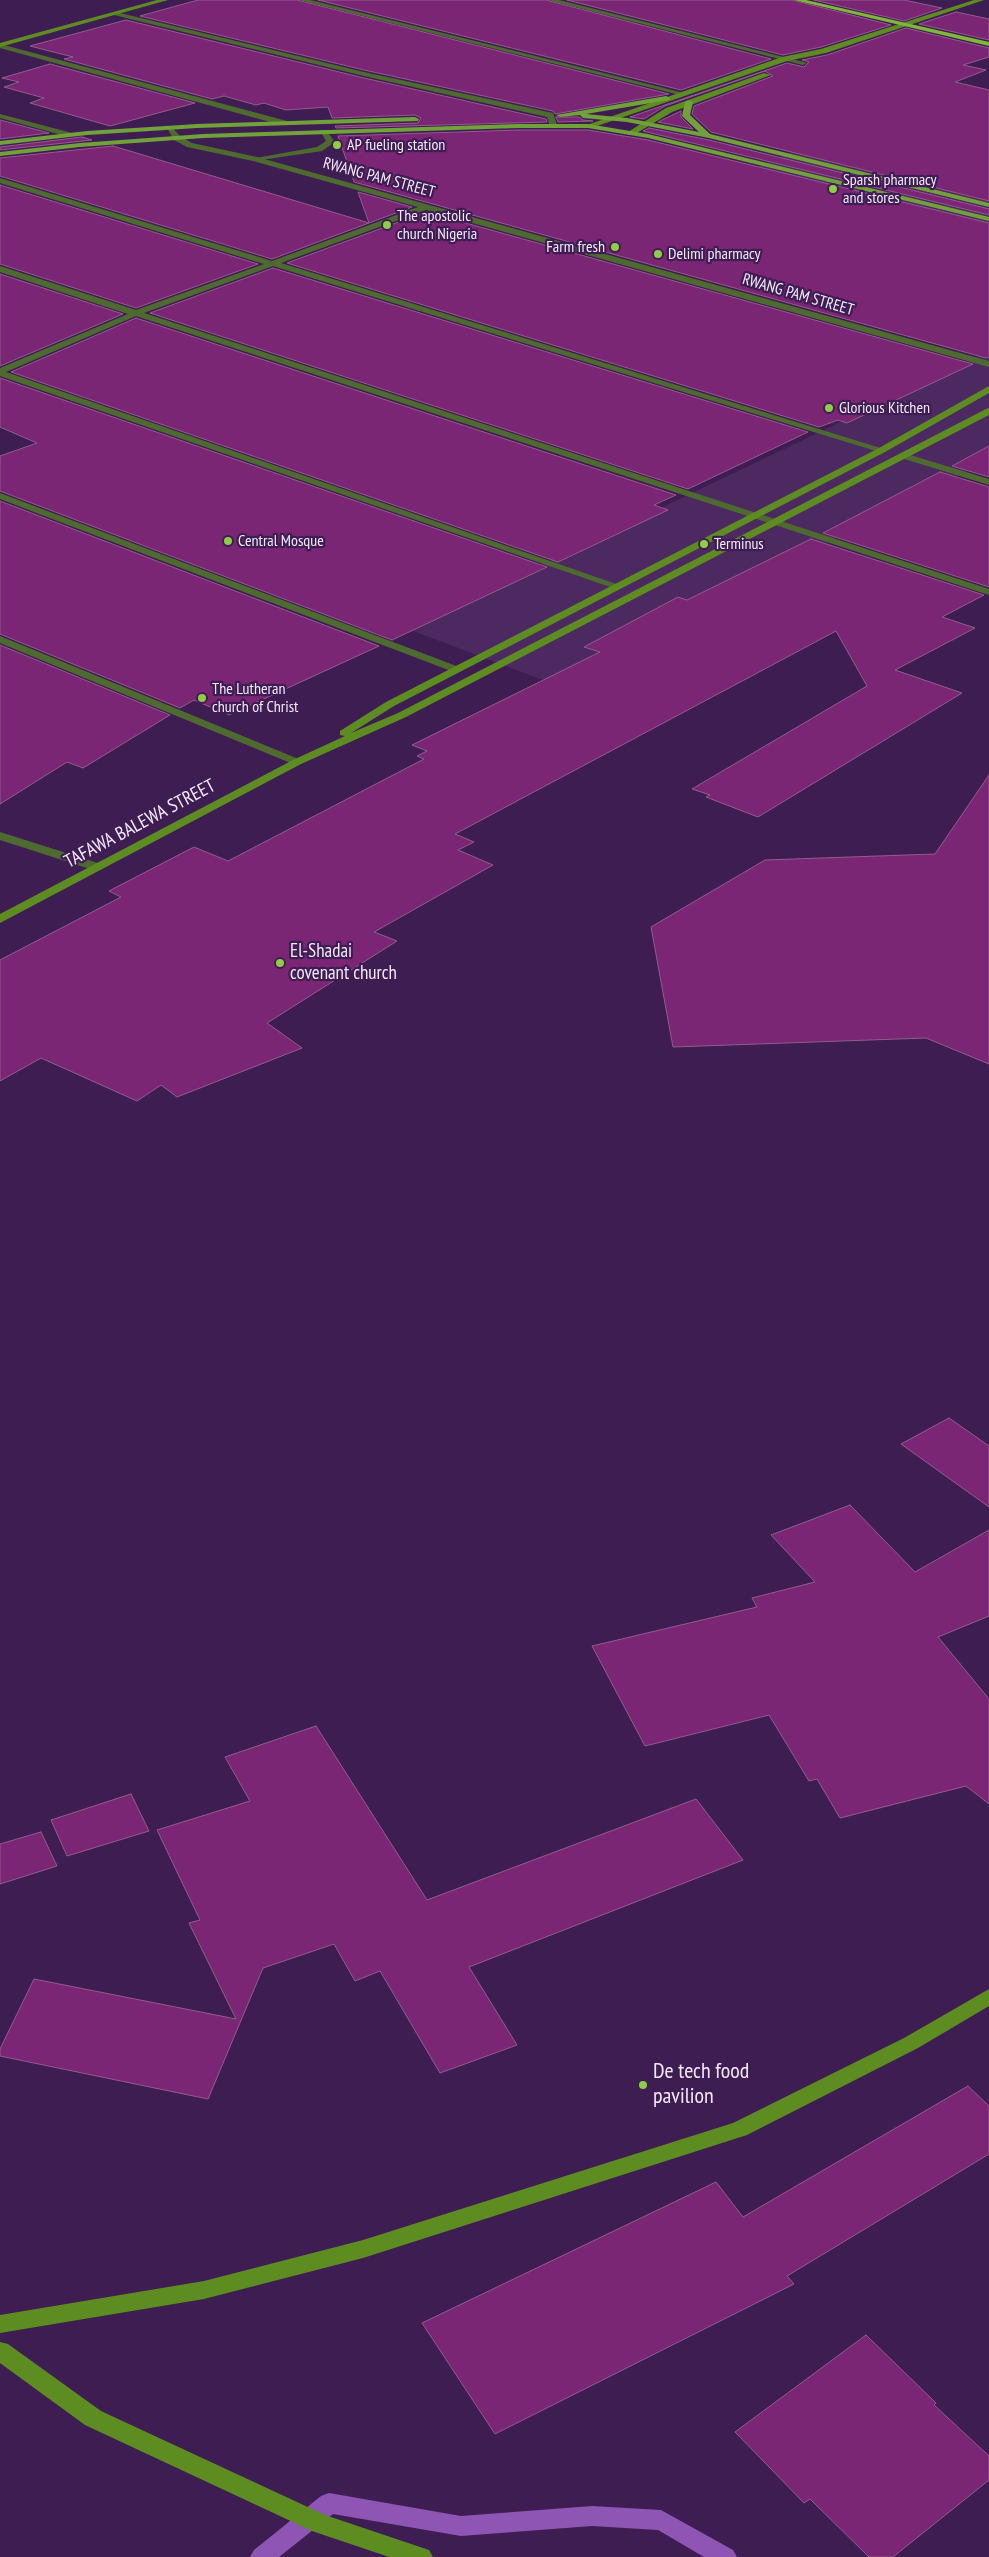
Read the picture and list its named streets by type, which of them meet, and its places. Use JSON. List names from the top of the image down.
{
  "streets": {
    "street": ["RWANG PAM STREET", "TAFAWA BALEWA STREET"]
  },
  "places": [
    "AP fueling station",
    "Sparsh pharmacy and stores",
    "The apostolic church Nigeria",
    "Farm fresh",
    "Delimi pharmacy",
    "Glorious Kitchen",
    "Central Mosque",
    "Terminus",
    "The Lutheran church of Christ",
    "El-Shadai covenant church",
    "De tech food pavilion"
  ]
}
